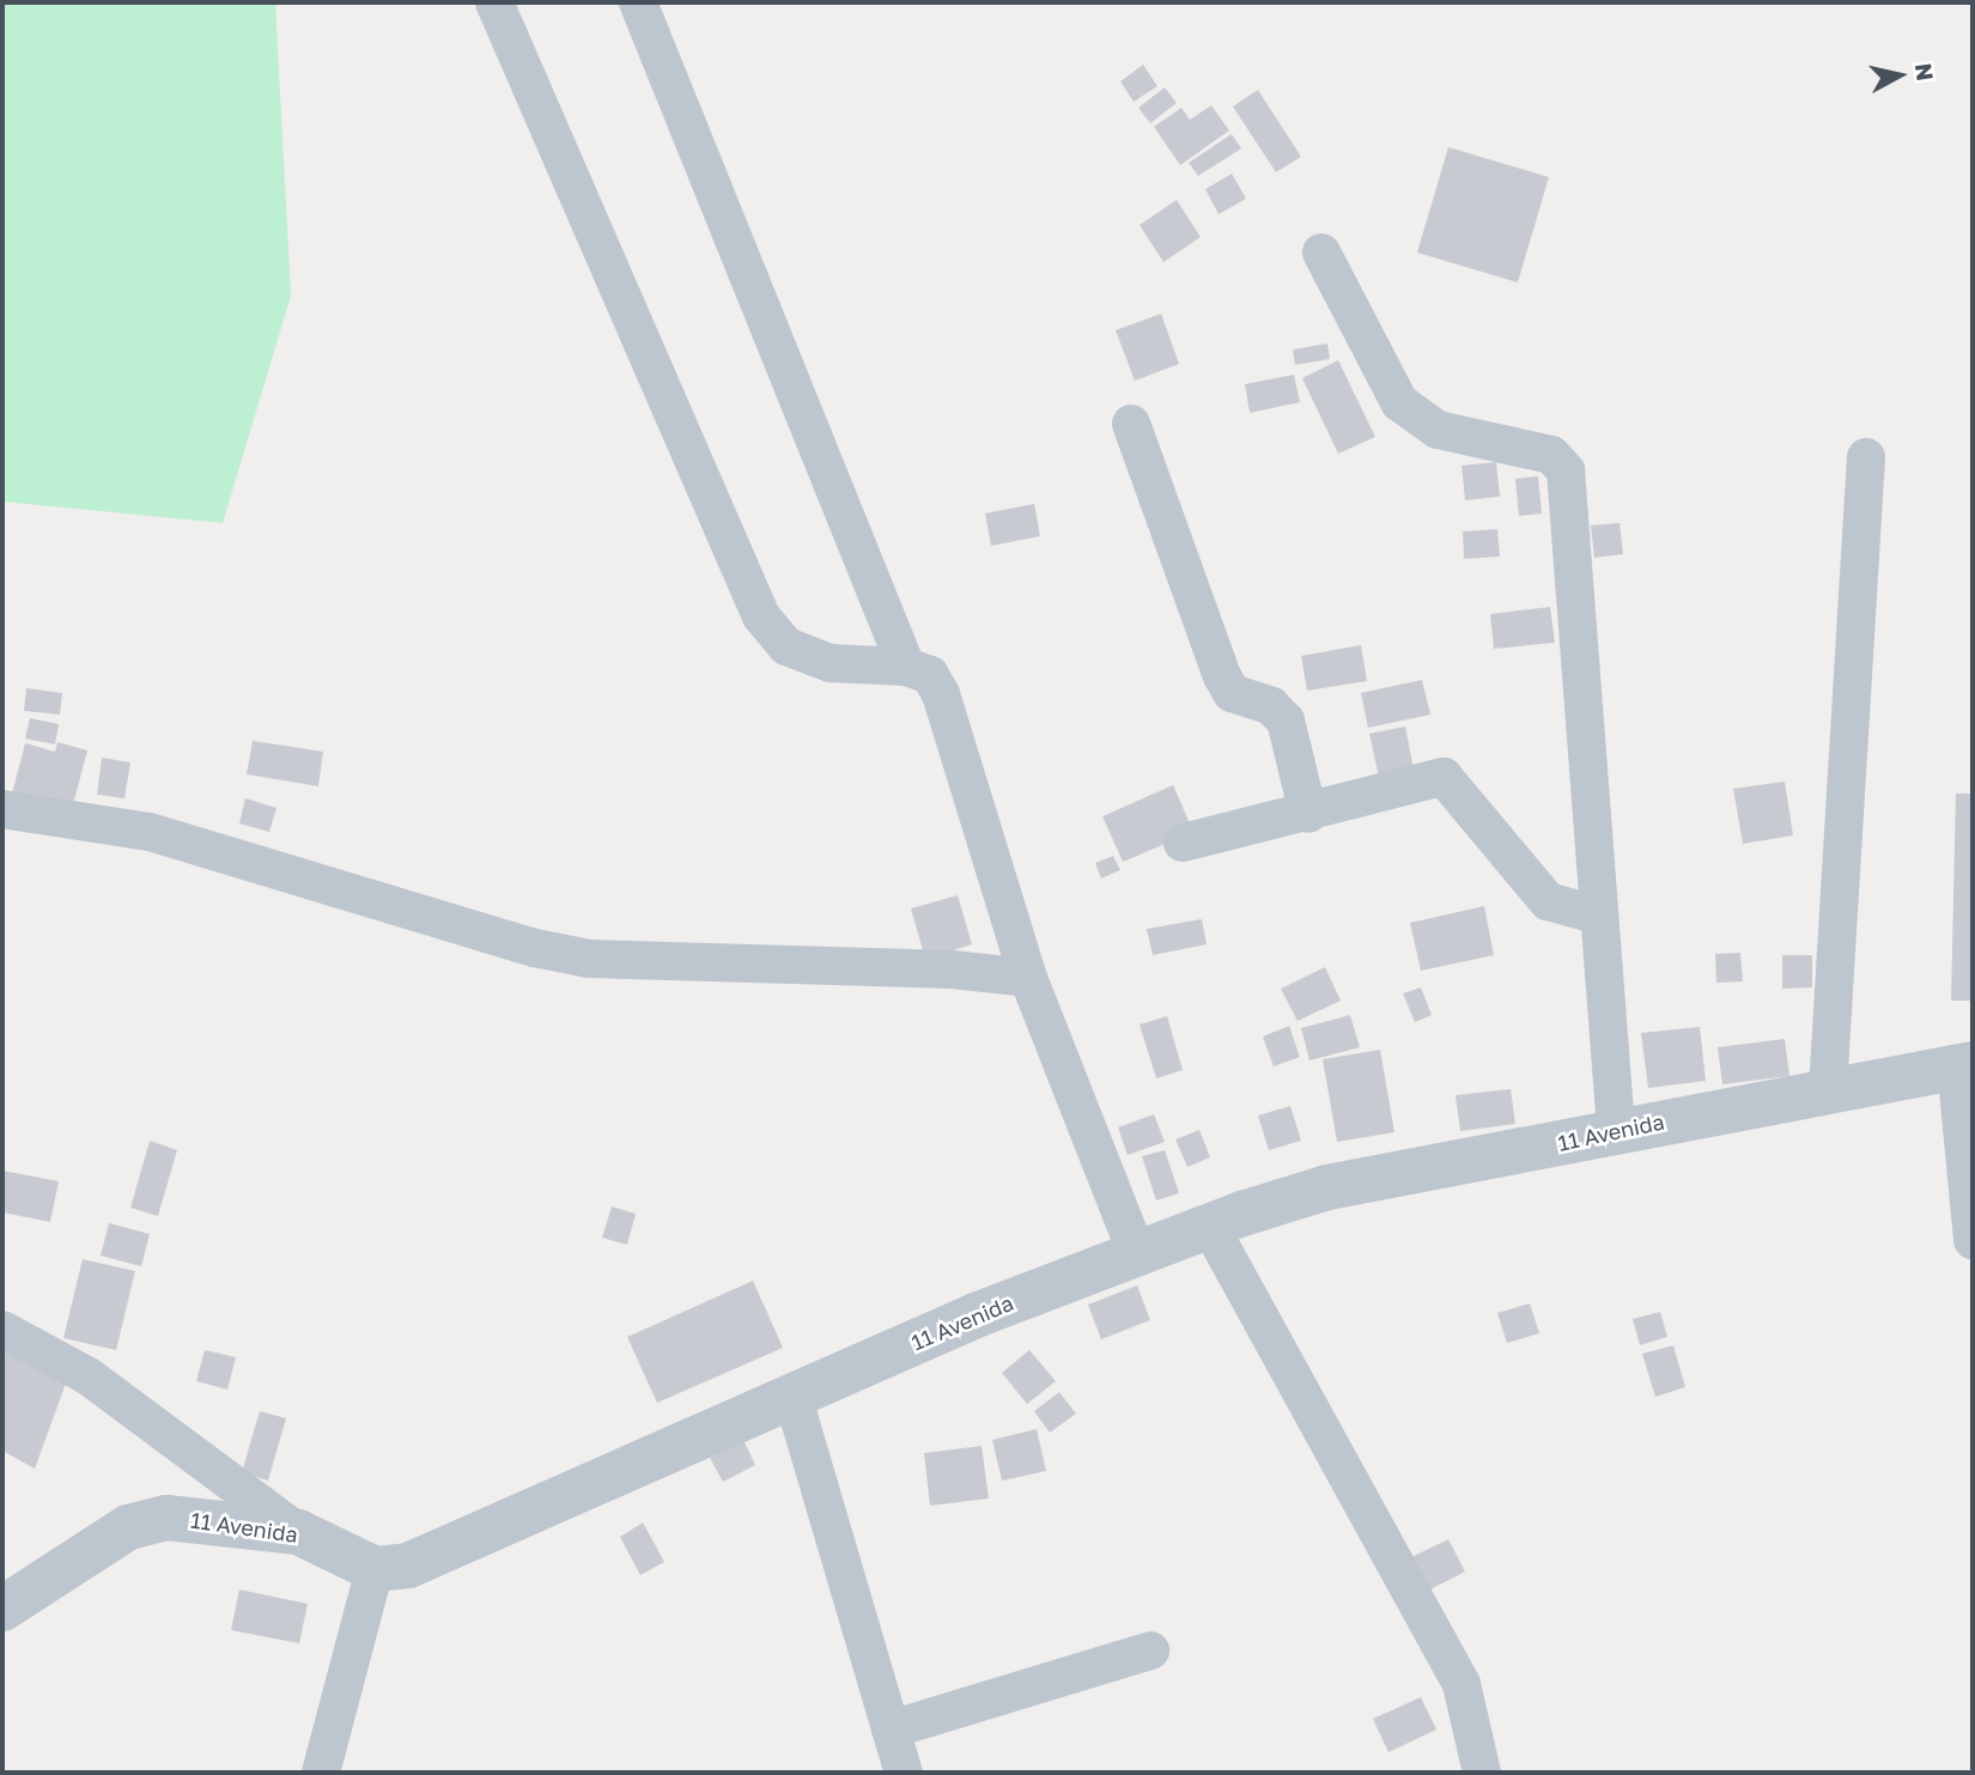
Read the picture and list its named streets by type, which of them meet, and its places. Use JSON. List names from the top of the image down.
{
  "streets": {
    "street": ["11 Avenida"]
  },
  "north": "right"
}
